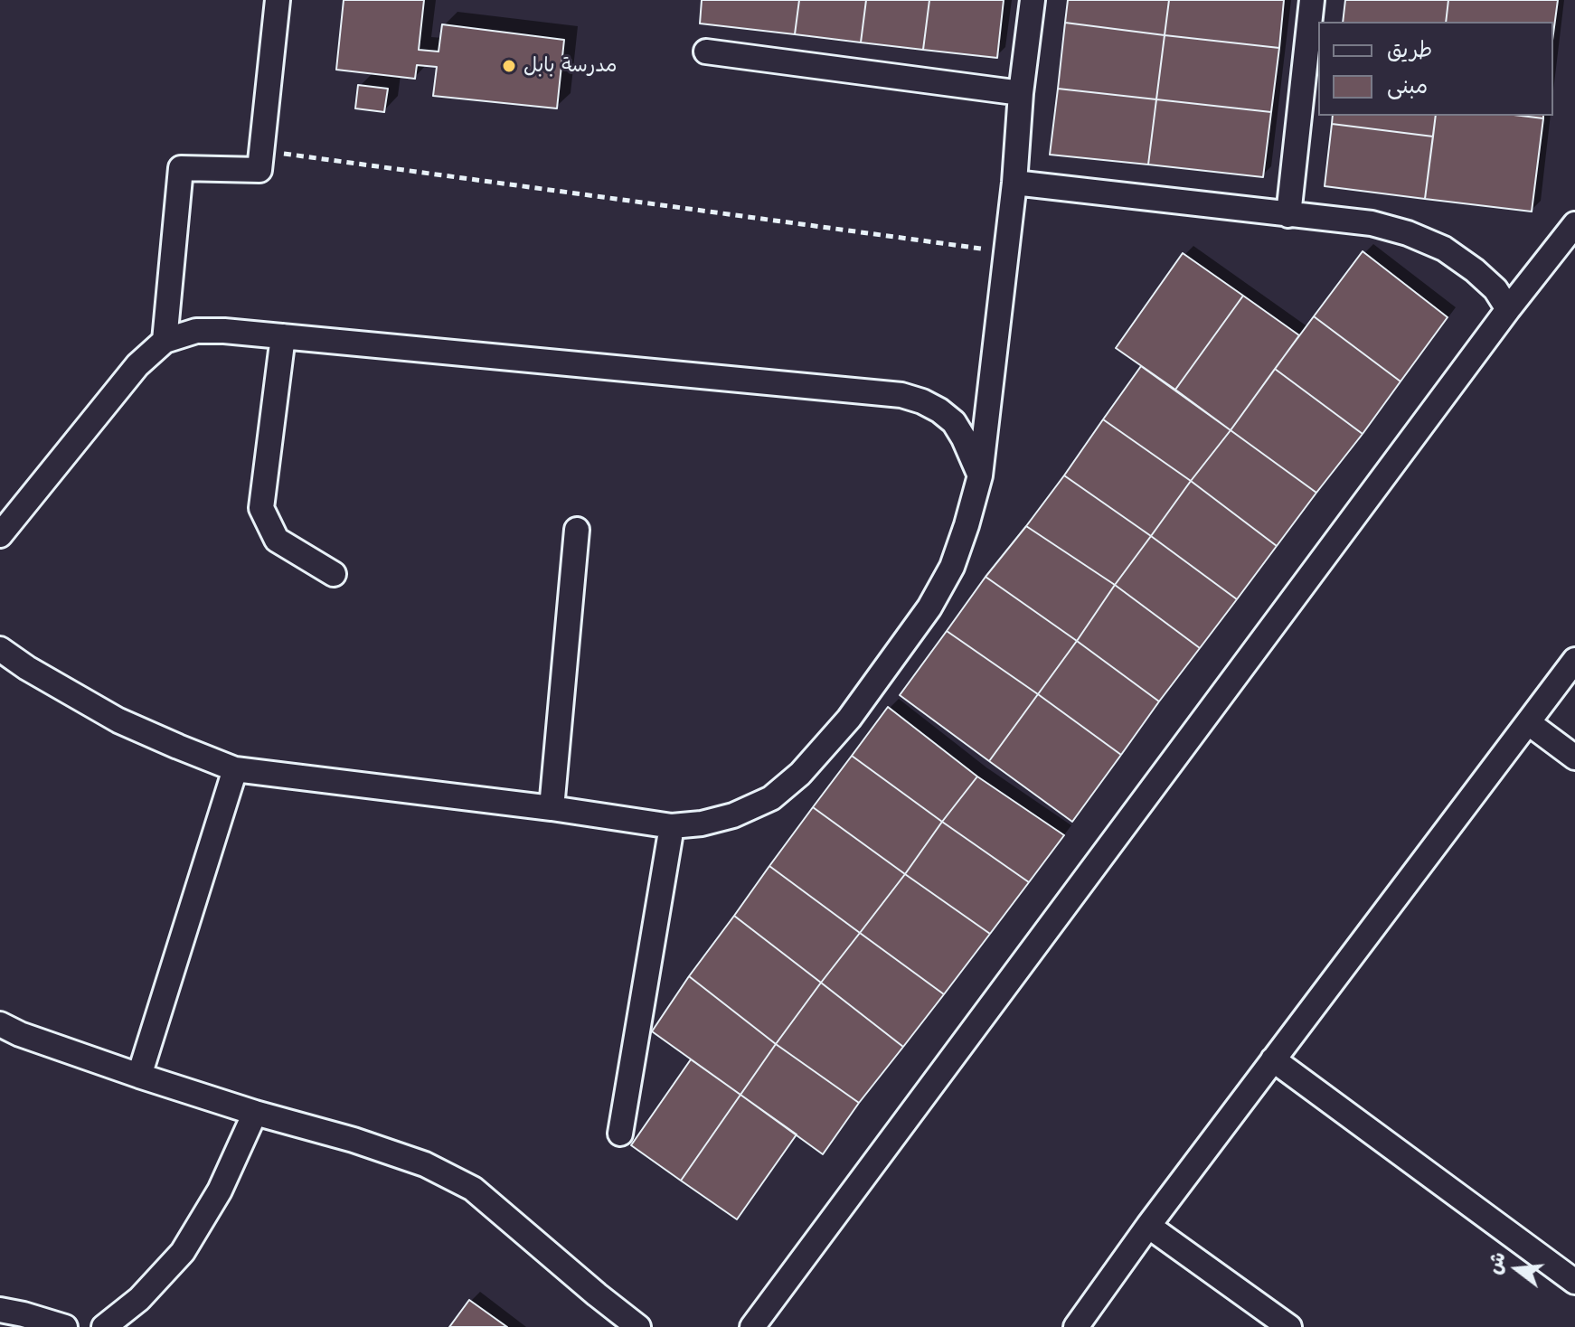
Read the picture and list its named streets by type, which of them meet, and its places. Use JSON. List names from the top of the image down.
{
  "places": ["مدرسة بابل"],
  "legend": ["طريق", "مبنى"],
  "north": "left"
}
